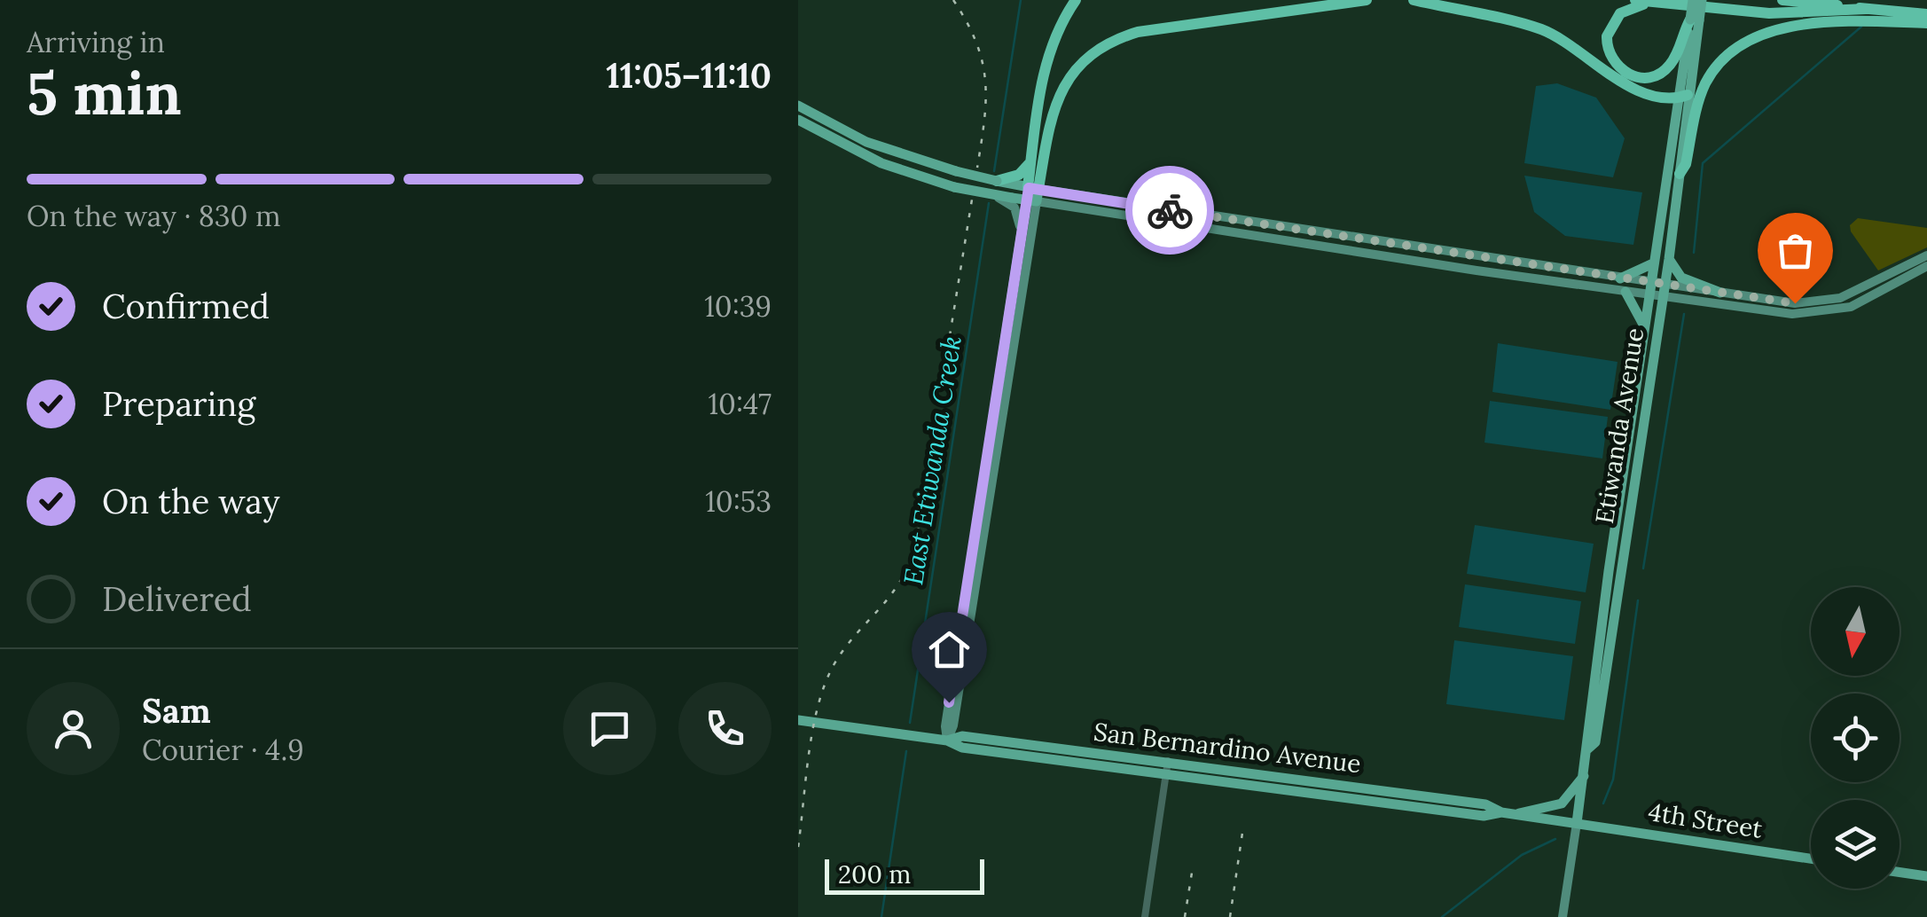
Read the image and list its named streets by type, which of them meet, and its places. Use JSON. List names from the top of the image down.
{
  "streets": {
    "main road": ["Etiwanda Avenue", "San Bernardino Avenue", "4th Street"]
  },
  "crossings": [
    ["Etiwanda Avenue", "San Bernardino Avenue"],
    ["Etiwanda Avenue", "4th Street"],
    ["San Bernardino Avenue", "4th Street"]
  ],
  "water": ["East Etiwanda Creek"],
  "scale_bar": "200 m",
  "north": "bottom",
  "page": {
    "heading": ["5 min", "Arriving in", "11:05–11:10"],
    "panel": ["Sam", "Courier · 4.9"],
    "bar": "On the way · 830 m",
    "list": [
      ["Confirmed", "10:39"],
      ["Preparing", "10:47"],
      ["On the way", "10:53"],
      "Delivered"
    ],
    "scale": "200 m"
  }
}
